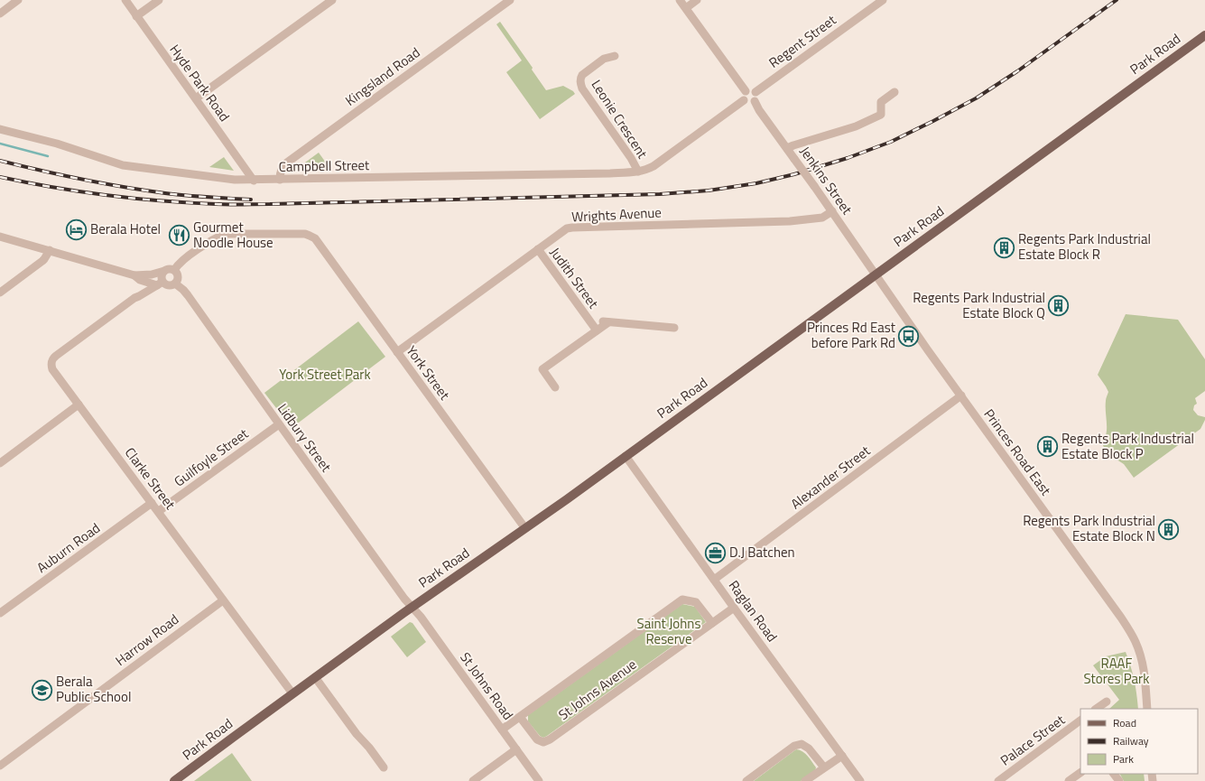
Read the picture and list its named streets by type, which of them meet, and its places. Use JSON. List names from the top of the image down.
{
  "streets": {
    "main road": ["Park Road"],
    "street": [
      "Regent Street",
      "Kingsland Road",
      "Hyde Park Road",
      "Leonie Crescent",
      "Campbell Street",
      "Jenkins Street",
      "Wrights Avenue",
      "Judith Street",
      "York Street",
      "Lidbury Street",
      "Princes Road East",
      "Guilfoyle Street",
      "Alexander Street",
      "Clarke Street",
      "Auburn Road",
      "Raglan Road",
      "Harrow Road",
      "St Johns Road",
      "St Johns Avenue",
      "Palace Street"
    ]
  },
  "crossings": [
    ["Regent Street", "Campbell Street"],
    ["Regent Street", "Jenkins Street"],
    ["Park Road", "Jenkins Street"],
    ["Park Road", "York Street"],
    ["Park Road", "Lidbury Street"],
    ["Park Road", "Princes Road East"],
    ["Park Road", "Clarke Street"],
    ["Park Road", "Raglan Road"],
    ["Park Road", "St Johns Road"],
    ["Kingsland Road", "Campbell Street"],
    ["Hyde Park Road", "Campbell Street"],
    ["Leonie Crescent", "Campbell Street"],
    ["Campbell Street", "Jenkins Street"],
    ["Jenkins Street", "Wrights Avenue"],
    ["Jenkins Street", "Princes Road East"],
    ["Wrights Avenue", "Judith Street"],
    ["Wrights Avenue", "York Street"],
    ["York Street", "Lidbury Street"],
    ["York Street", "Clarke Street"],
    ["Lidbury Street", "Guilfoyle Street"],
    ["Lidbury Street", "Clarke Street"],
    ["Lidbury Street", "St Johns Road"],
    ["Princes Road East", "Alexander Street"],
    ["Guilfoyle Street", "Clarke Street"],
    ["Alexander Street", "Raglan Road"],
    ["Clarke Street", "Auburn Road"],
    ["Clarke Street", "Harrow Road"],
    ["Raglan Road", "St Johns Avenue"],
    ["St Johns Road", "St Johns Avenue"]
  ],
  "parks": ["York Street Park", "Saint Johns Reserve", "RAAF Stores Park"],
  "places": {
    "hotel": ["Berala Hotel"],
    "restaurant": ["Gourmet Noodle House"],
    "building": [
      "Regents Park Industrial Estate Block R",
      "Regents Park Industrial Estate Block Q",
      "Regents Park Industrial Estate Block P",
      "Regents Park Industrial Estate Block N"
    ],
    "bus stop": ["Princes Rd East before Park Rd"],
    "office": ["D.J Batchen"],
    "school or university": ["Berala Public School"]
  },
  "legend": ["Road", "Railway", "Park"]
}
